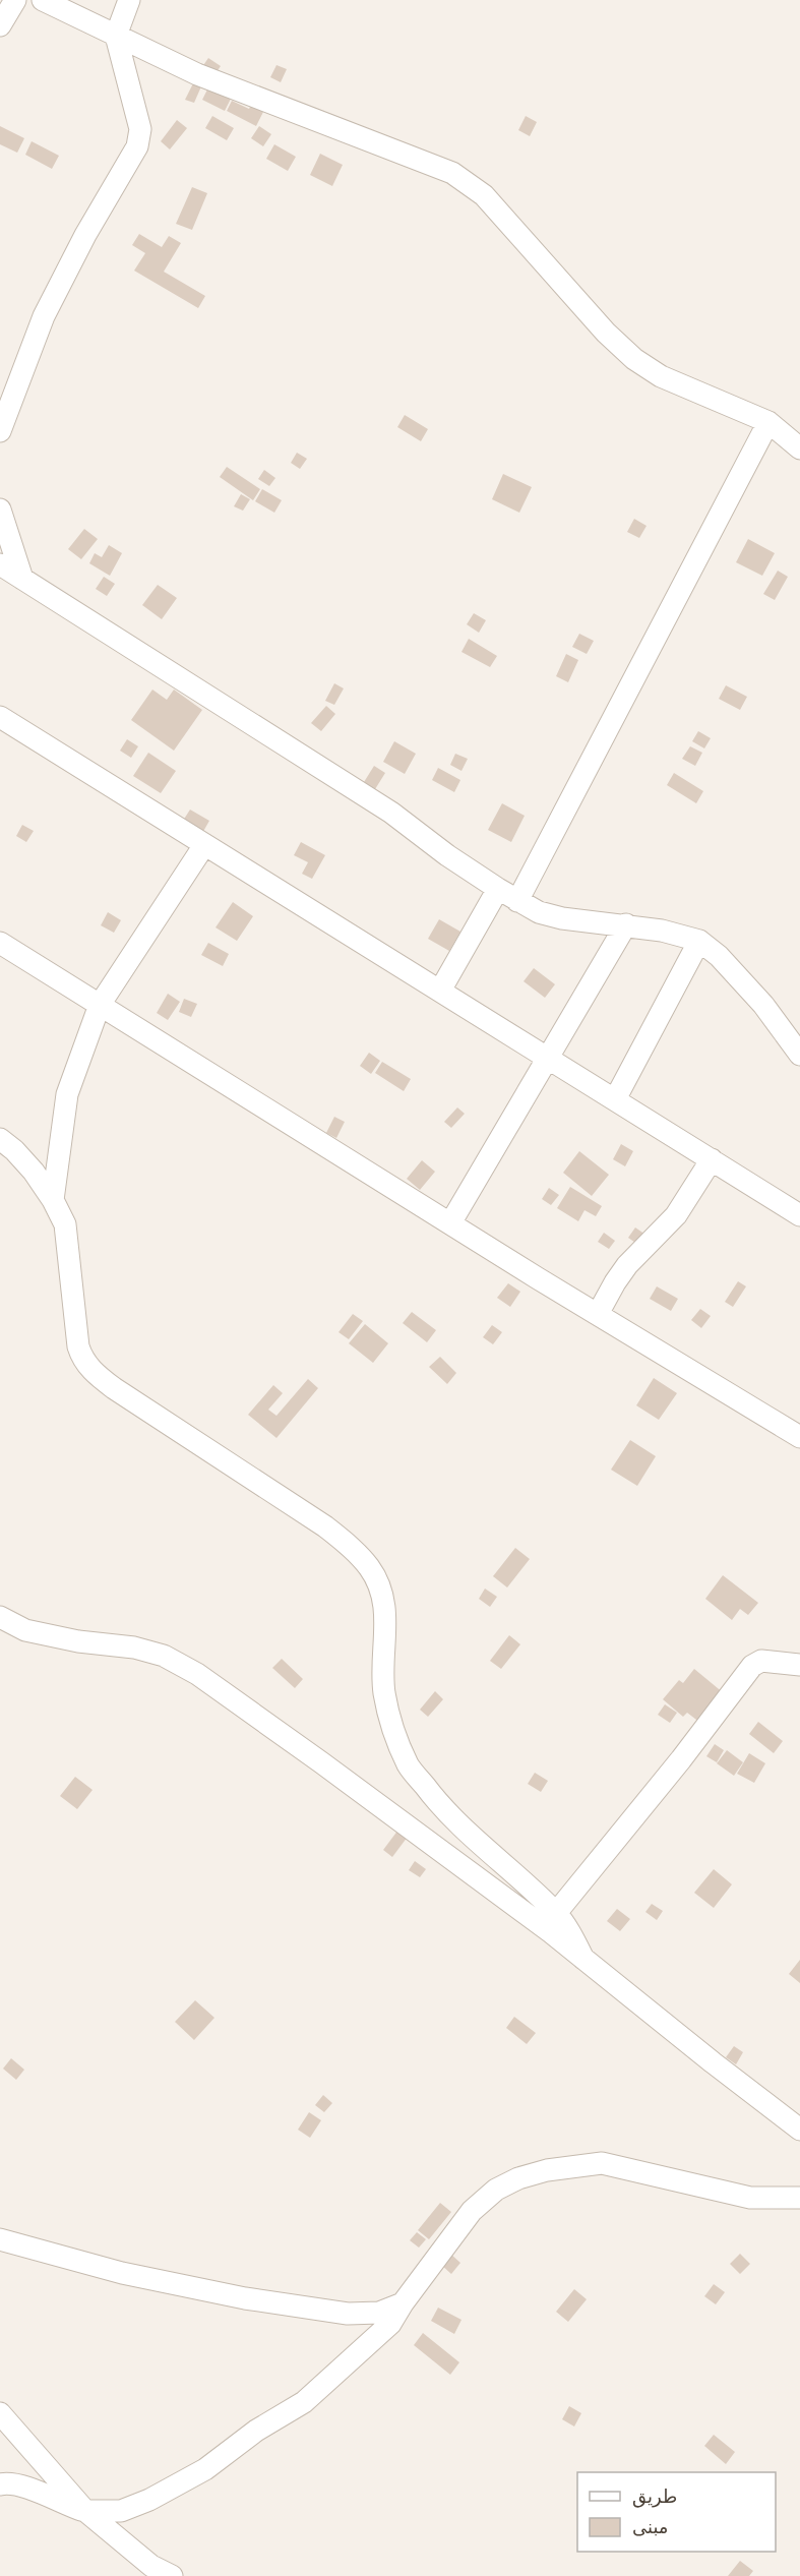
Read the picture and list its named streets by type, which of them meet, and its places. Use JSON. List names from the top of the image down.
{
  "legend": ["طريق", "مبنى"]
}
